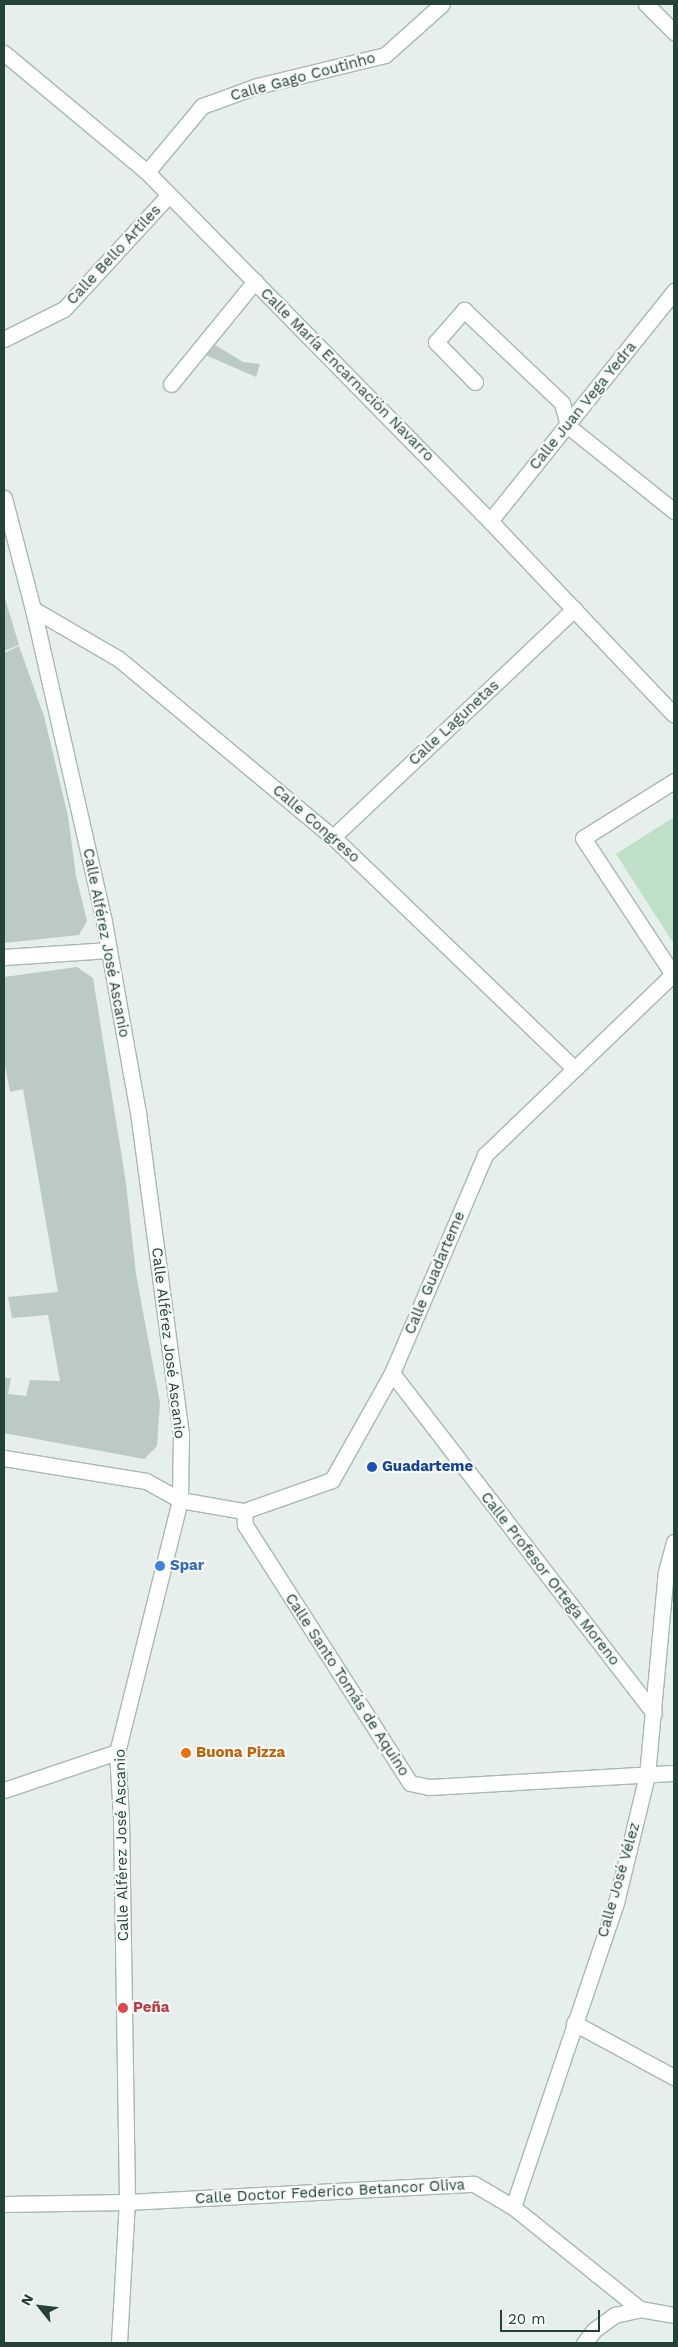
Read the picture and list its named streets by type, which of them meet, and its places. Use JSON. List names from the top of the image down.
{
  "streets": {
    "street": [
      "Calle Gago Coutinho",
      "Calle Bello Artiles",
      "Calle María Encarnación Navarro",
      "Calle Juan Vega Yedra",
      "Calle Lagunetas",
      "Calle Congreso",
      "Calle Alférez José Ascanio",
      "Calle Guadarteme",
      "Calle Profesor Ortega Moreno",
      "Calle Santo Tomás de Aquino",
      "Calle José Vélez",
      "Calle Doctor Federico Betancor Oliva"
    ]
  },
  "crossings": [
    ["Calle Gago Coutinho", "Calle María Encarnación Navarro"],
    ["Calle Bello Artiles", "Calle María Encarnación Navarro"],
    ["Calle María Encarnación Navarro", "Calle Juan Vega Yedra"],
    ["Calle María Encarnación Navarro", "Calle Lagunetas"],
    ["Calle Lagunetas", "Calle Congreso"],
    ["Calle Congreso", "Calle Alférez José Ascanio"],
    ["Calle Congreso", "Calle Guadarteme"],
    ["Calle Alférez José Ascanio", "Calle Guadarteme"],
    ["Calle Alférez José Ascanio", "Calle Doctor Federico Betancor Oliva"],
    ["Calle Guadarteme", "Calle Profesor Ortega Moreno"],
    ["Calle Guadarteme", "Calle Santo Tomás de Aquino"],
    ["Calle Profesor Ortega Moreno", "Calle José Vélez"],
    ["Calle Santo Tomás de Aquino", "Calle José Vélez"],
    ["Calle José Vélez", "Calle Doctor Federico Betancor Oliva"]
  ],
  "places": [
    "Guadarteme",
    "Spar",
    "Buona Pizza",
    "Peña"
  ],
  "scale_bar": "20 m",
  "north": "top left"
}
